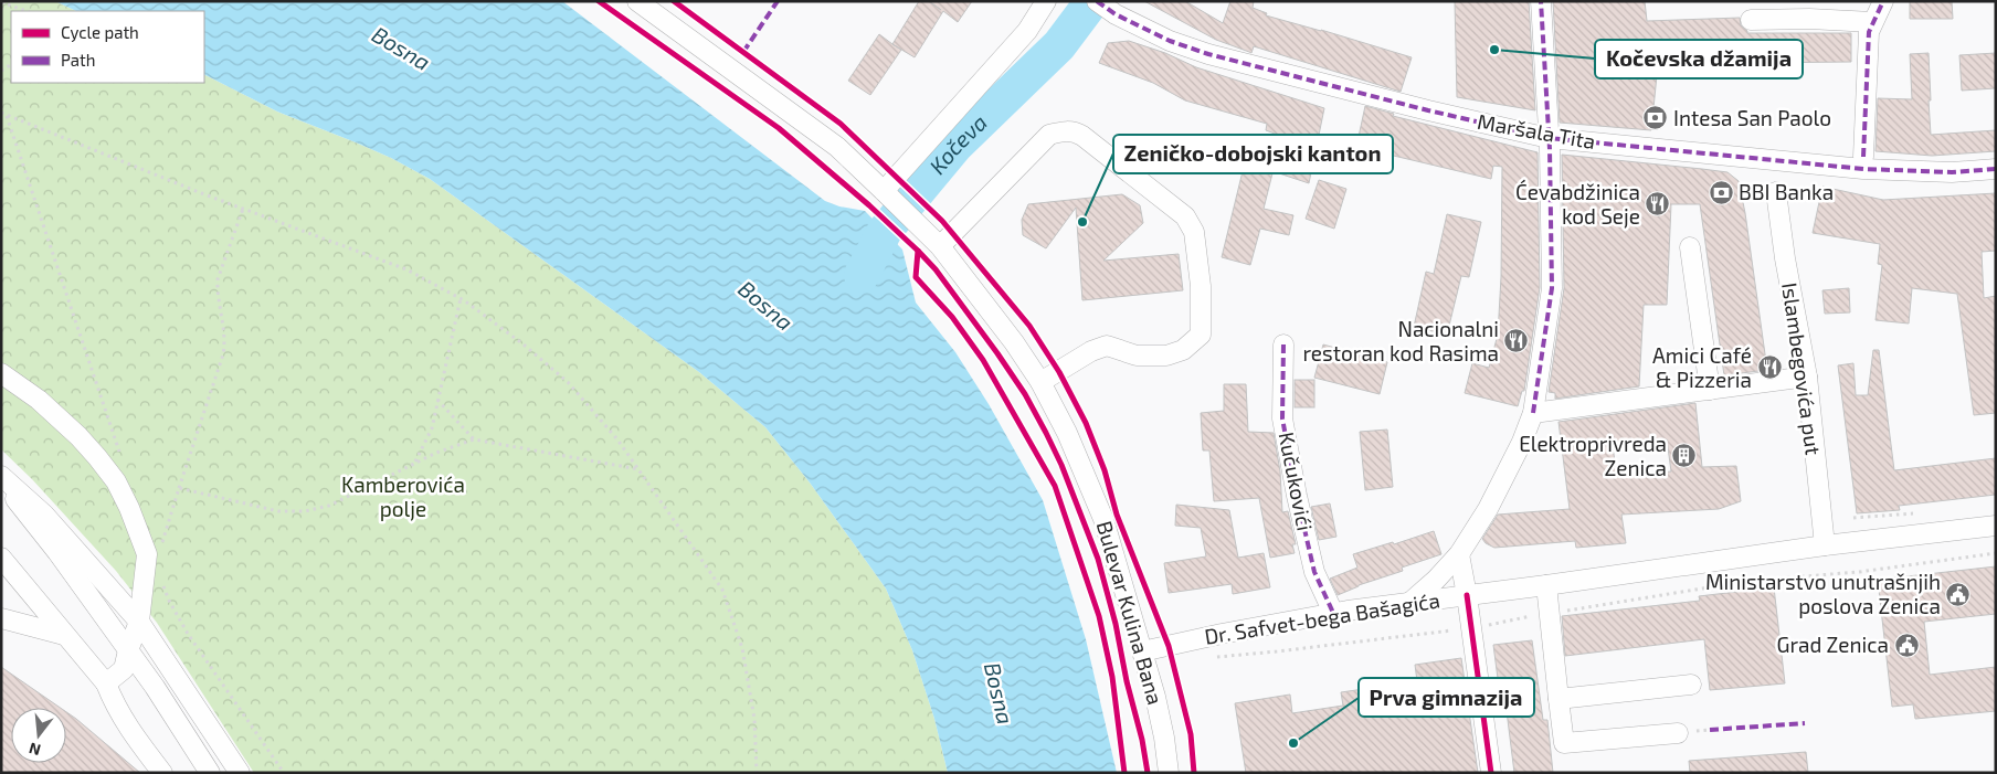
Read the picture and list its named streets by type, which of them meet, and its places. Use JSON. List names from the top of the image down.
{
  "streets": {
    "street": [
      "Maršala Tita",
      "Islambegovića put",
      "Kučukovići",
      "Bulevar Kulina Bana",
      "Dr. Safvet-bega Bašagića"
    ]
  },
  "crossings": [
    ["Islambegovića put", "Dr. Safvet-bega Bašagića"],
    ["Kučukovići", "Dr. Safvet-bega Bašagića"],
    ["Bulevar Kulina Bana", "Dr. Safvet-bega Bašagića"]
  ],
  "water": ["Bosna", "Kočeva"],
  "parks": ["Kamberovića polje"],
  "places": {
    "other": ["Kočevska džamija", "Zeničko-dobojski kanton", "Prva gimnazija"],
    "bank": ["Intesa San Paolo", "BBI Banka"],
    "restaurant": ["Ćevabdžinica kod Seje", "Nacionalni restoran kod Rasima", "Amici Café & Pizzeria"],
    "building": ["Elektroprivreda Zenica"],
    "public building": ["Ministarstvo unutrašnjih poslova Zenica", "Grad Zenica"]
  },
  "legend": ["Cycle path", "Path"],
  "north": "bottom"
}
